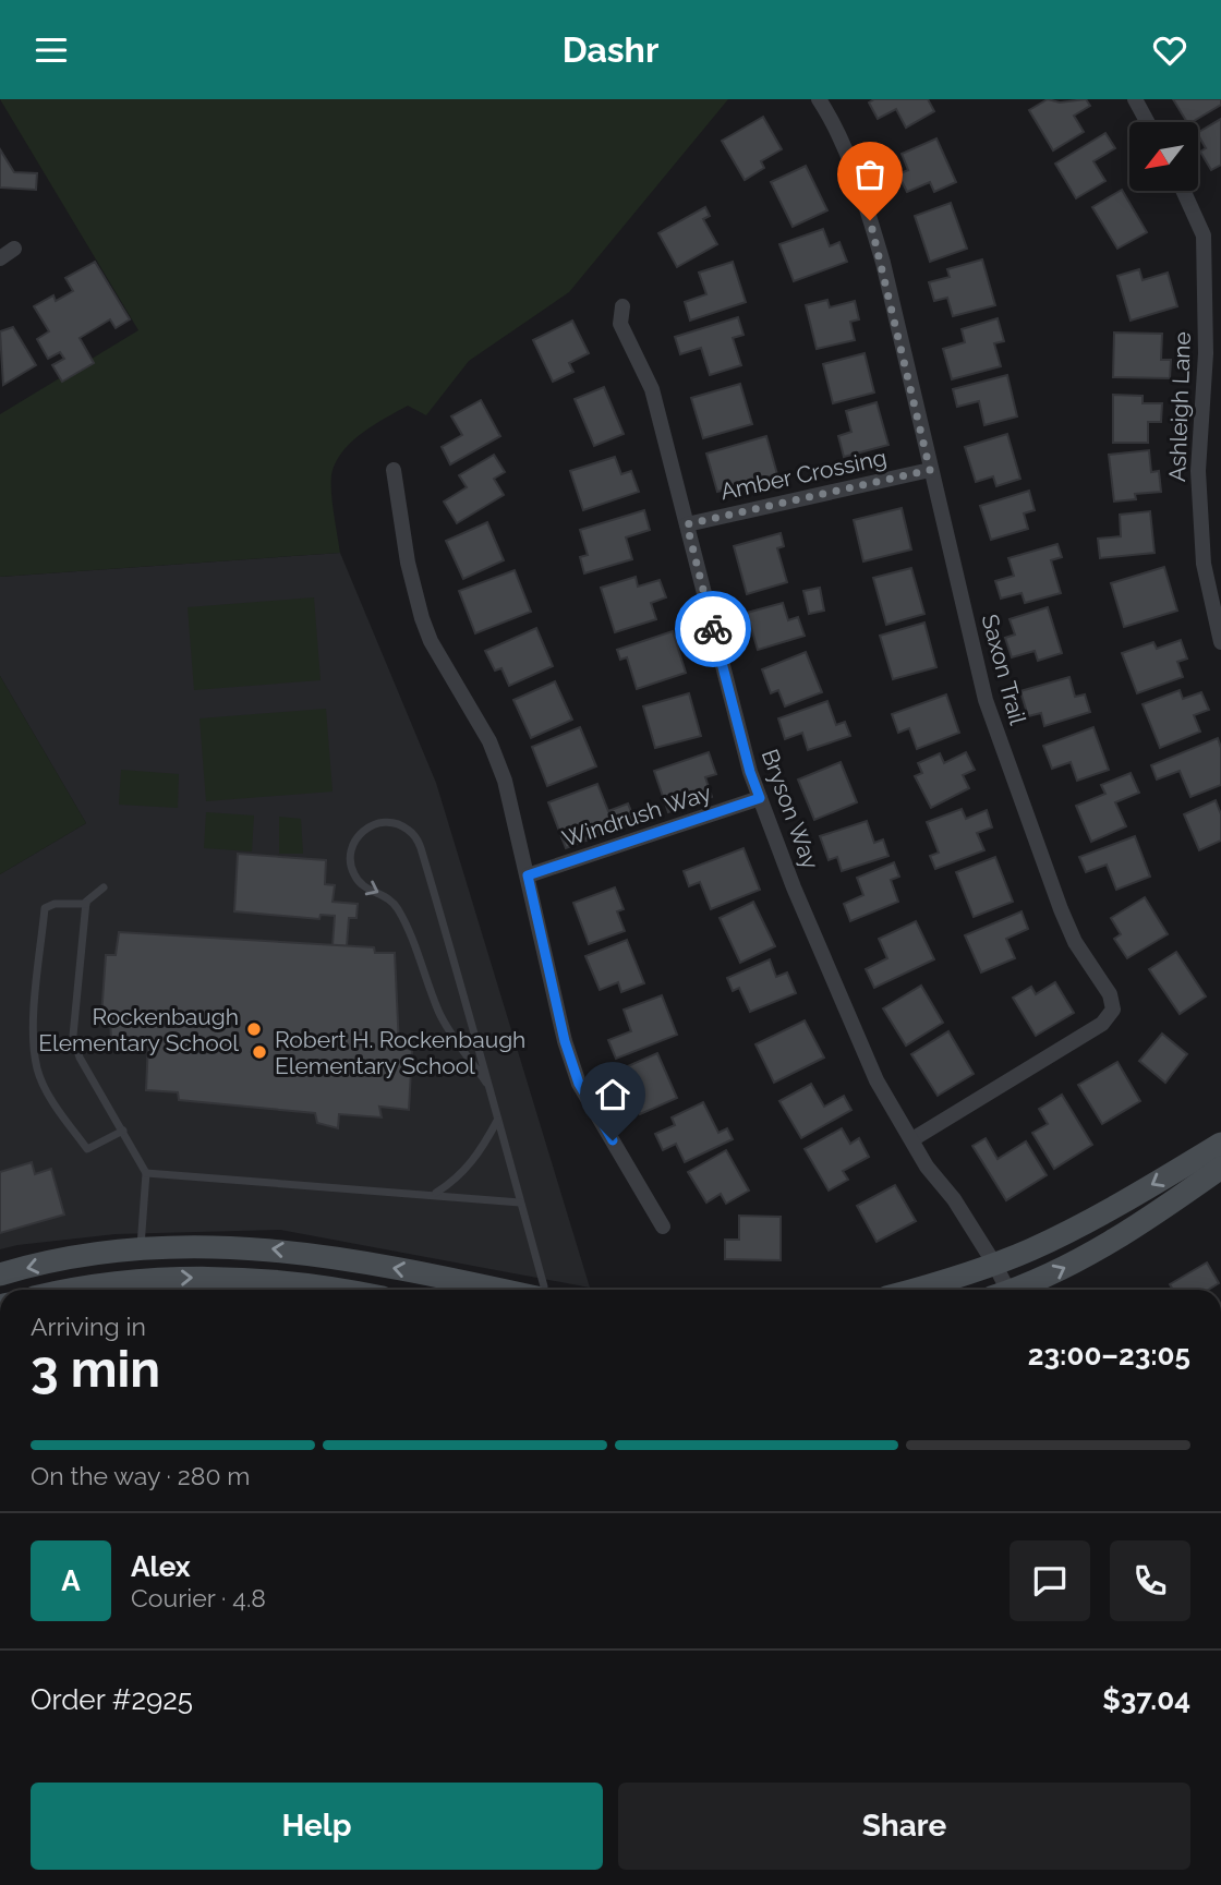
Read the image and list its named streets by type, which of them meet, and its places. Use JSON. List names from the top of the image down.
{
  "streets": {
    "street": [
      "Ashleigh Lane",
      "Amber Crossing",
      "Saxon Trail",
      "Bryson Way",
      "Windrush Way"
    ]
  },
  "crossings": [
    ["Amber Crossing", "Saxon Trail"],
    ["Amber Crossing", "Bryson Way"],
    ["Saxon Trail", "Bryson Way"],
    ["Bryson Way", "Windrush Way"]
  ],
  "places": ["Rockenbaugh Elementary School", "Robert H. Rockenbaugh Elementary School"],
  "north": "bottom left",
  "page": {
    "header": "Dashr",
    "heading": ["3 min", "Arriving in", "23:00–23:05"],
    "panel": [
      "Alex",
      "Courier · 4.8",
      "Order #2925",
      "$37.04"
    ],
    "bar": "On the way · 280 m",
    "round": "A",
    "buttons": ["Help", "Share"]
  }
}
